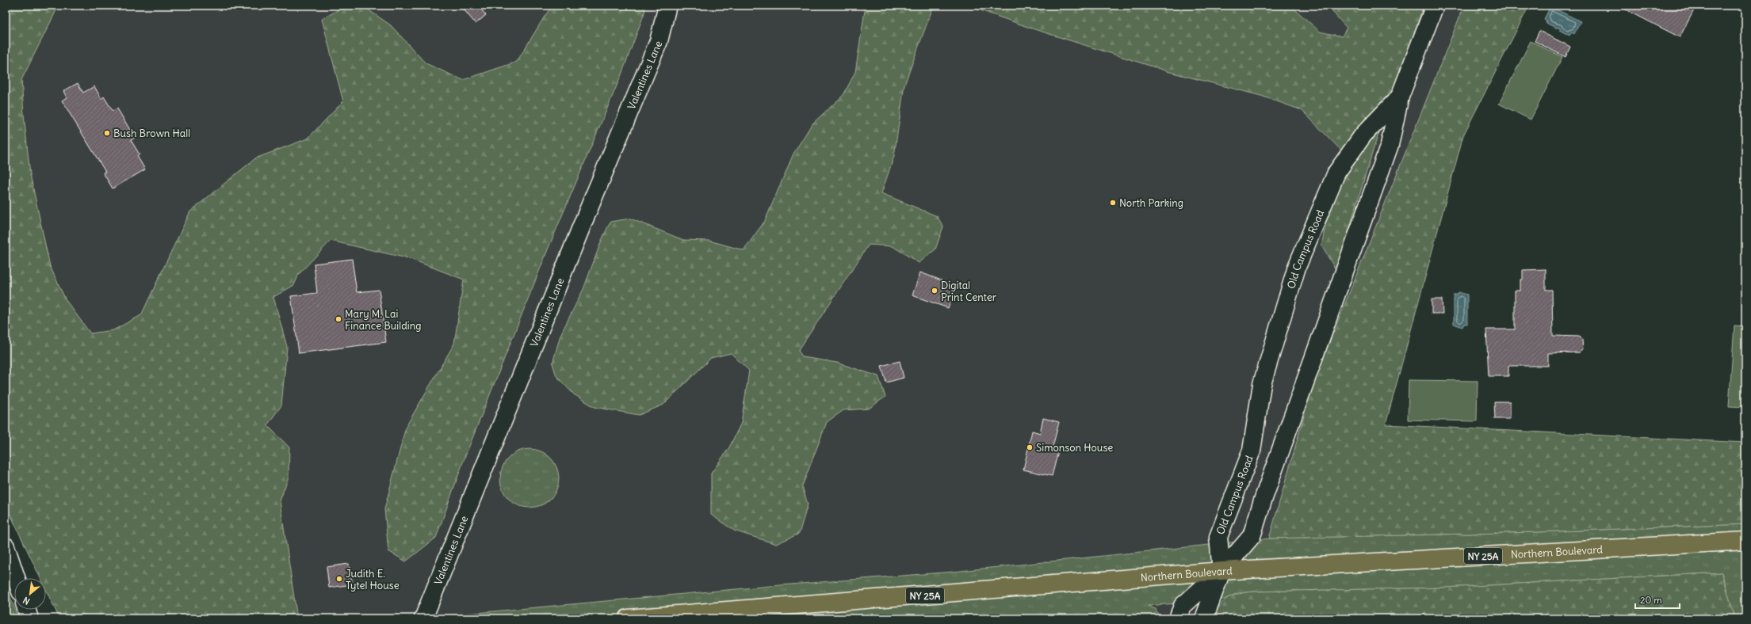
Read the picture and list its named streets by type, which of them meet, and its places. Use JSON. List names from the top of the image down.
{
  "streets": {
    "main road": ["Northern Boulevard", "NY 25A"],
    "street": ["Valentines Lane", "Old Campus Road"]
  },
  "crossings": [
    ["Old Campus Road", "Northern Boulevard"]
  ],
  "places": [
    "Bush Brown Hall",
    "North Parking",
    "Digital Print Center",
    "Mary M. Lai Finance Building",
    "Simonson House",
    "Judith E. Tytel House"
  ],
  "scale_bar": "20 m",
  "north": "bottom left"
}
